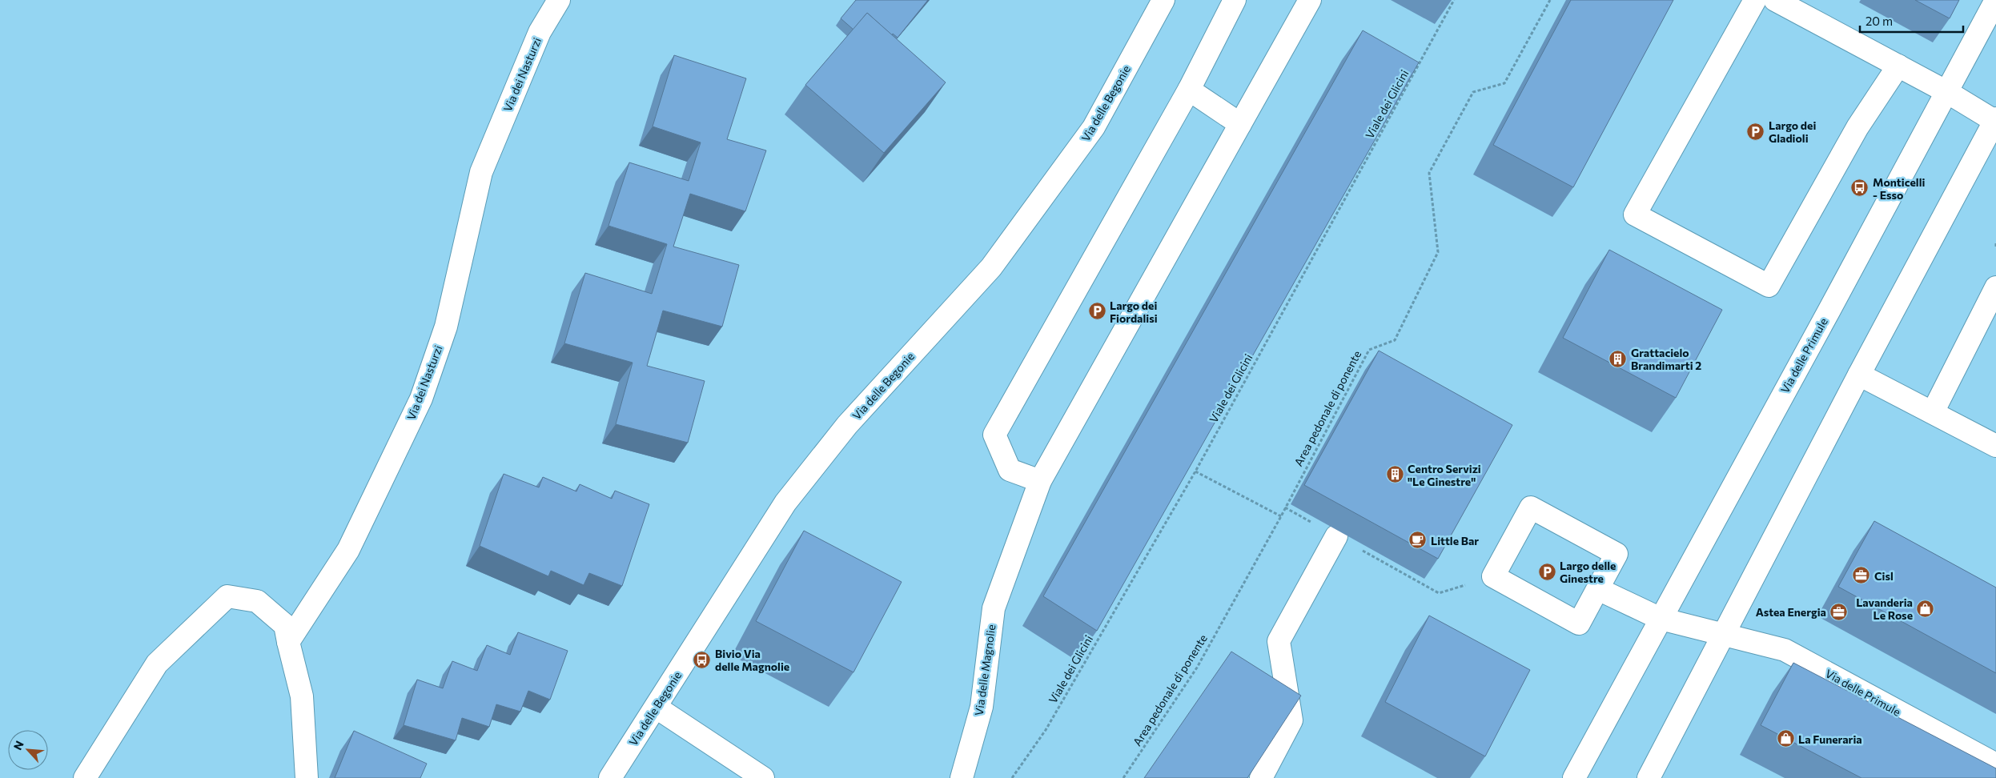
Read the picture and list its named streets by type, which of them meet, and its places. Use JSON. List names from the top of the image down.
{
  "streets": {
    "street": [
      "Via dei Nasturzi",
      "Via delle Begonie",
      "Via delle Primule",
      "Via delle Magnolie"
    ],
    "path": ["Viale dei Glicini", "Area pedonale di ponente"]
  },
  "places": {
    "parking": ["Largo dei Gladioli", "Largo dei Fiordalisi", "Largo delle Ginestre"],
    "bus stop": ["Monticelli - Esso", "Bivio Via delle Magnolie"],
    "building": ["Grattacielo Brandimarti 2", "Centro Servizi \"Le Ginestre\""],
    "cafe": ["Little Bar"],
    "office": ["Cisl", "Astea Energia"],
    "shop": ["Lavanderia Le Rose", "La Funeraria"]
  },
  "scale_bar": "20 m",
  "north": "top left"
}
